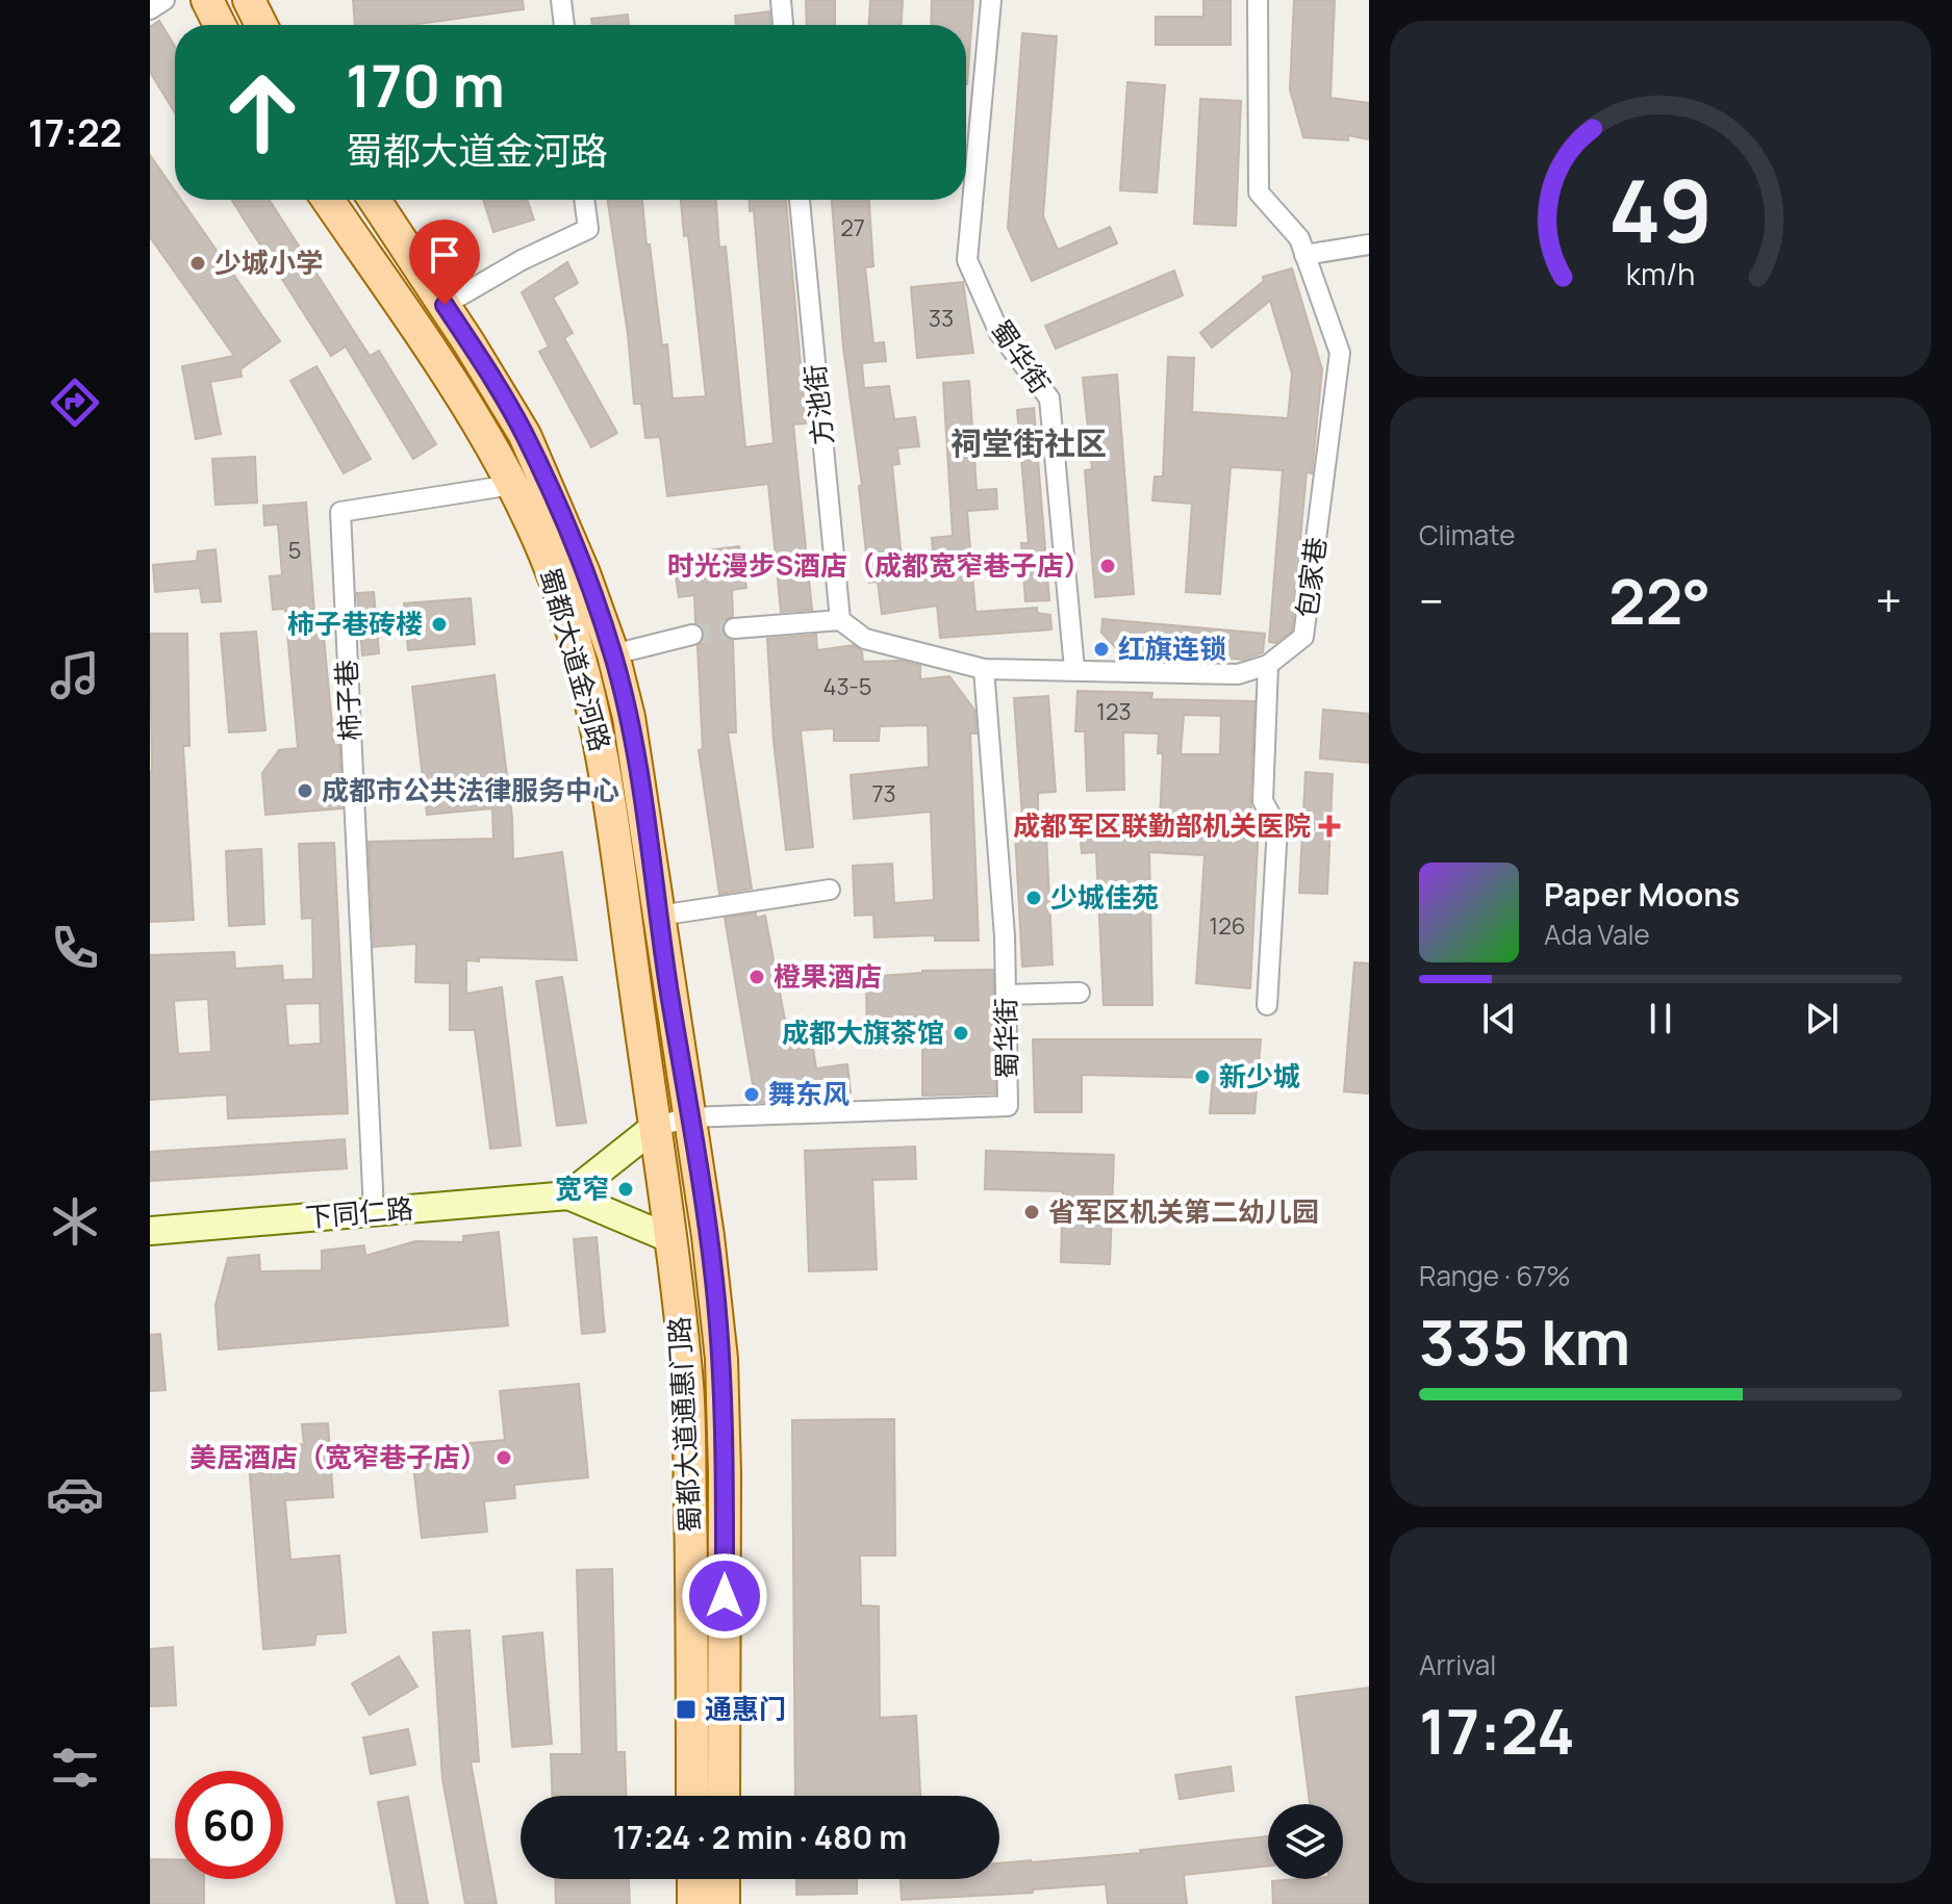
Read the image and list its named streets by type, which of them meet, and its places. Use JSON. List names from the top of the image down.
{
  "streets": {
    "main road": ["蜀都大道金河路", "蜀都大道通惠门路"],
    "street": [
      "蜀华街",
      "方池街",
      "包家巷",
      "柿子巷",
      "下同仁路"
    ]
  },
  "crossings": [
    ["蜀华街", "包家巷"],
    ["蜀华街", "蜀都大道金河路"],
    ["蜀华街", "蜀都大道通惠门路"],
    ["方池街", "包家巷"],
    ["蜀都大道金河路", "柿子巷"],
    ["蜀都大道金河路", "下同仁路"],
    ["蜀都大道金河路", "蜀都大道通惠门路"],
    ["柿子巷", "下同仁路"],
    ["下同仁路", "蜀都大道通惠门路"]
  ],
  "districts": ["祠堂街社区"],
  "places": {
    "other": [
      "少城小学",
      "时光漫步S酒店（成都宽窄巷子店）",
      "柿子巷砖楼",
      "红旗连锁",
      "成都市公共法律服务中心",
      "少城佳苑",
      "橙果酒店",
      "成都大旗茶馆",
      "新少城",
      "舞东风",
      "宽窄",
      "省军区机关第二幼儿园",
      "美居酒店（宽窄巷子店）"
    ],
    "health": ["成都军区联勤部机关医院"],
    "transit": ["通惠门"]
  },
  "house_numbers": [
    "27",
    "33",
    "5",
    "43-5",
    "123",
    "73",
    "126"
  ],
  "page": {
    "tabs": "17:22",
    "turn": ["170 m", "蜀都大道金河路"],
    "tile": [
      "Climate",
      ["Range · 67%", "335 km"],
      ["Arrival", "17:24"]
    ],
    "heat": ["−", "22°", "+"],
    "song": ["Paper Moons", "Ada Vale"],
    "limit": "60",
    "trip": "17:24 · 2 min · 480 m",
    "gauge": ["49", "km/h"]
  }
}
